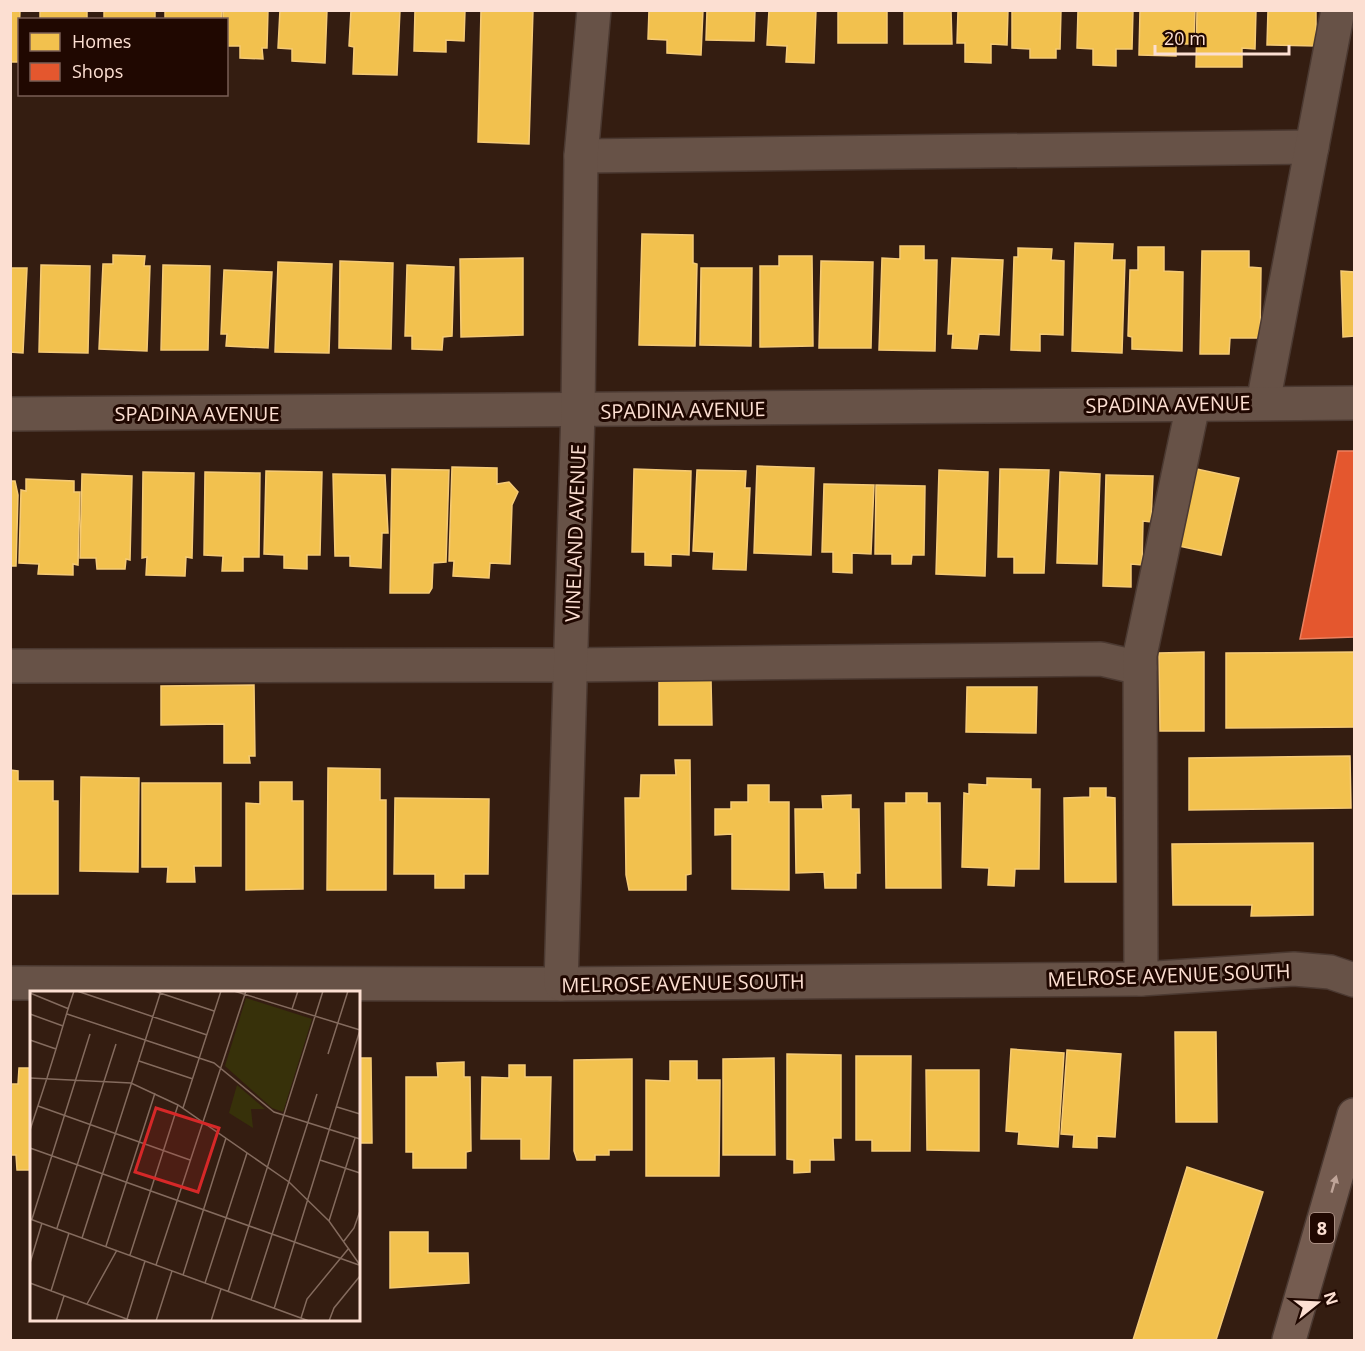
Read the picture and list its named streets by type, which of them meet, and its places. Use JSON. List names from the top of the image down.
{
  "streets": {
    "main road": ["8"],
    "street": ["SPADINA AVENUE", "VINELAND AVENUE", "MELROSE AVENUE SOUTH"]
  },
  "crossings": [
    ["SPADINA AVENUE", "VINELAND AVENUE"],
    ["VINELAND AVENUE", "MELROSE AVENUE SOUTH"]
  ],
  "legend": ["Homes", "Shops"],
  "scale_bar": "20 m",
  "north": "right"
}
